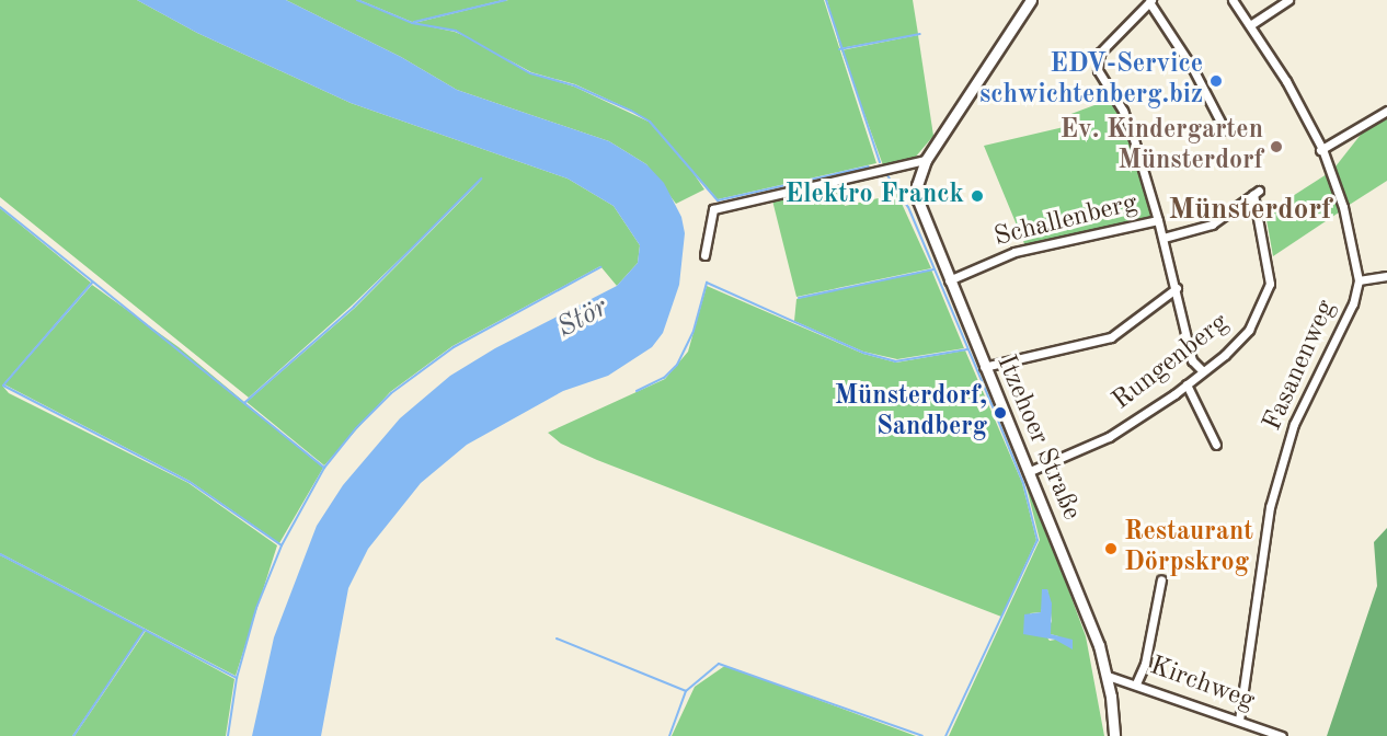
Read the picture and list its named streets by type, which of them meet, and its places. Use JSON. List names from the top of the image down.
{
  "streets": {
    "street": [
      "Schallenberg",
      "Rungenberg",
      "Fasanenweg",
      "Itzehoer Straße",
      "Kirchweg"
    ]
  },
  "crossings": [
    ["Schallenberg", "Itzehoer Straße"],
    ["Rungenberg", "Itzehoer Straße"],
    ["Fasanenweg", "Kirchweg"],
    ["Itzehoer Straße", "Kirchweg"]
  ],
  "districts": ["Münsterdorf"],
  "water": ["Stör"],
  "places": [
    "EDV-Service schwichtenberg.biz",
    "Ev. Kindergarten Münsterdorf",
    "Elektro Franck",
    "Münsterdorf, Sandberg",
    "Restaurant Dörpskrog"
  ]
}
